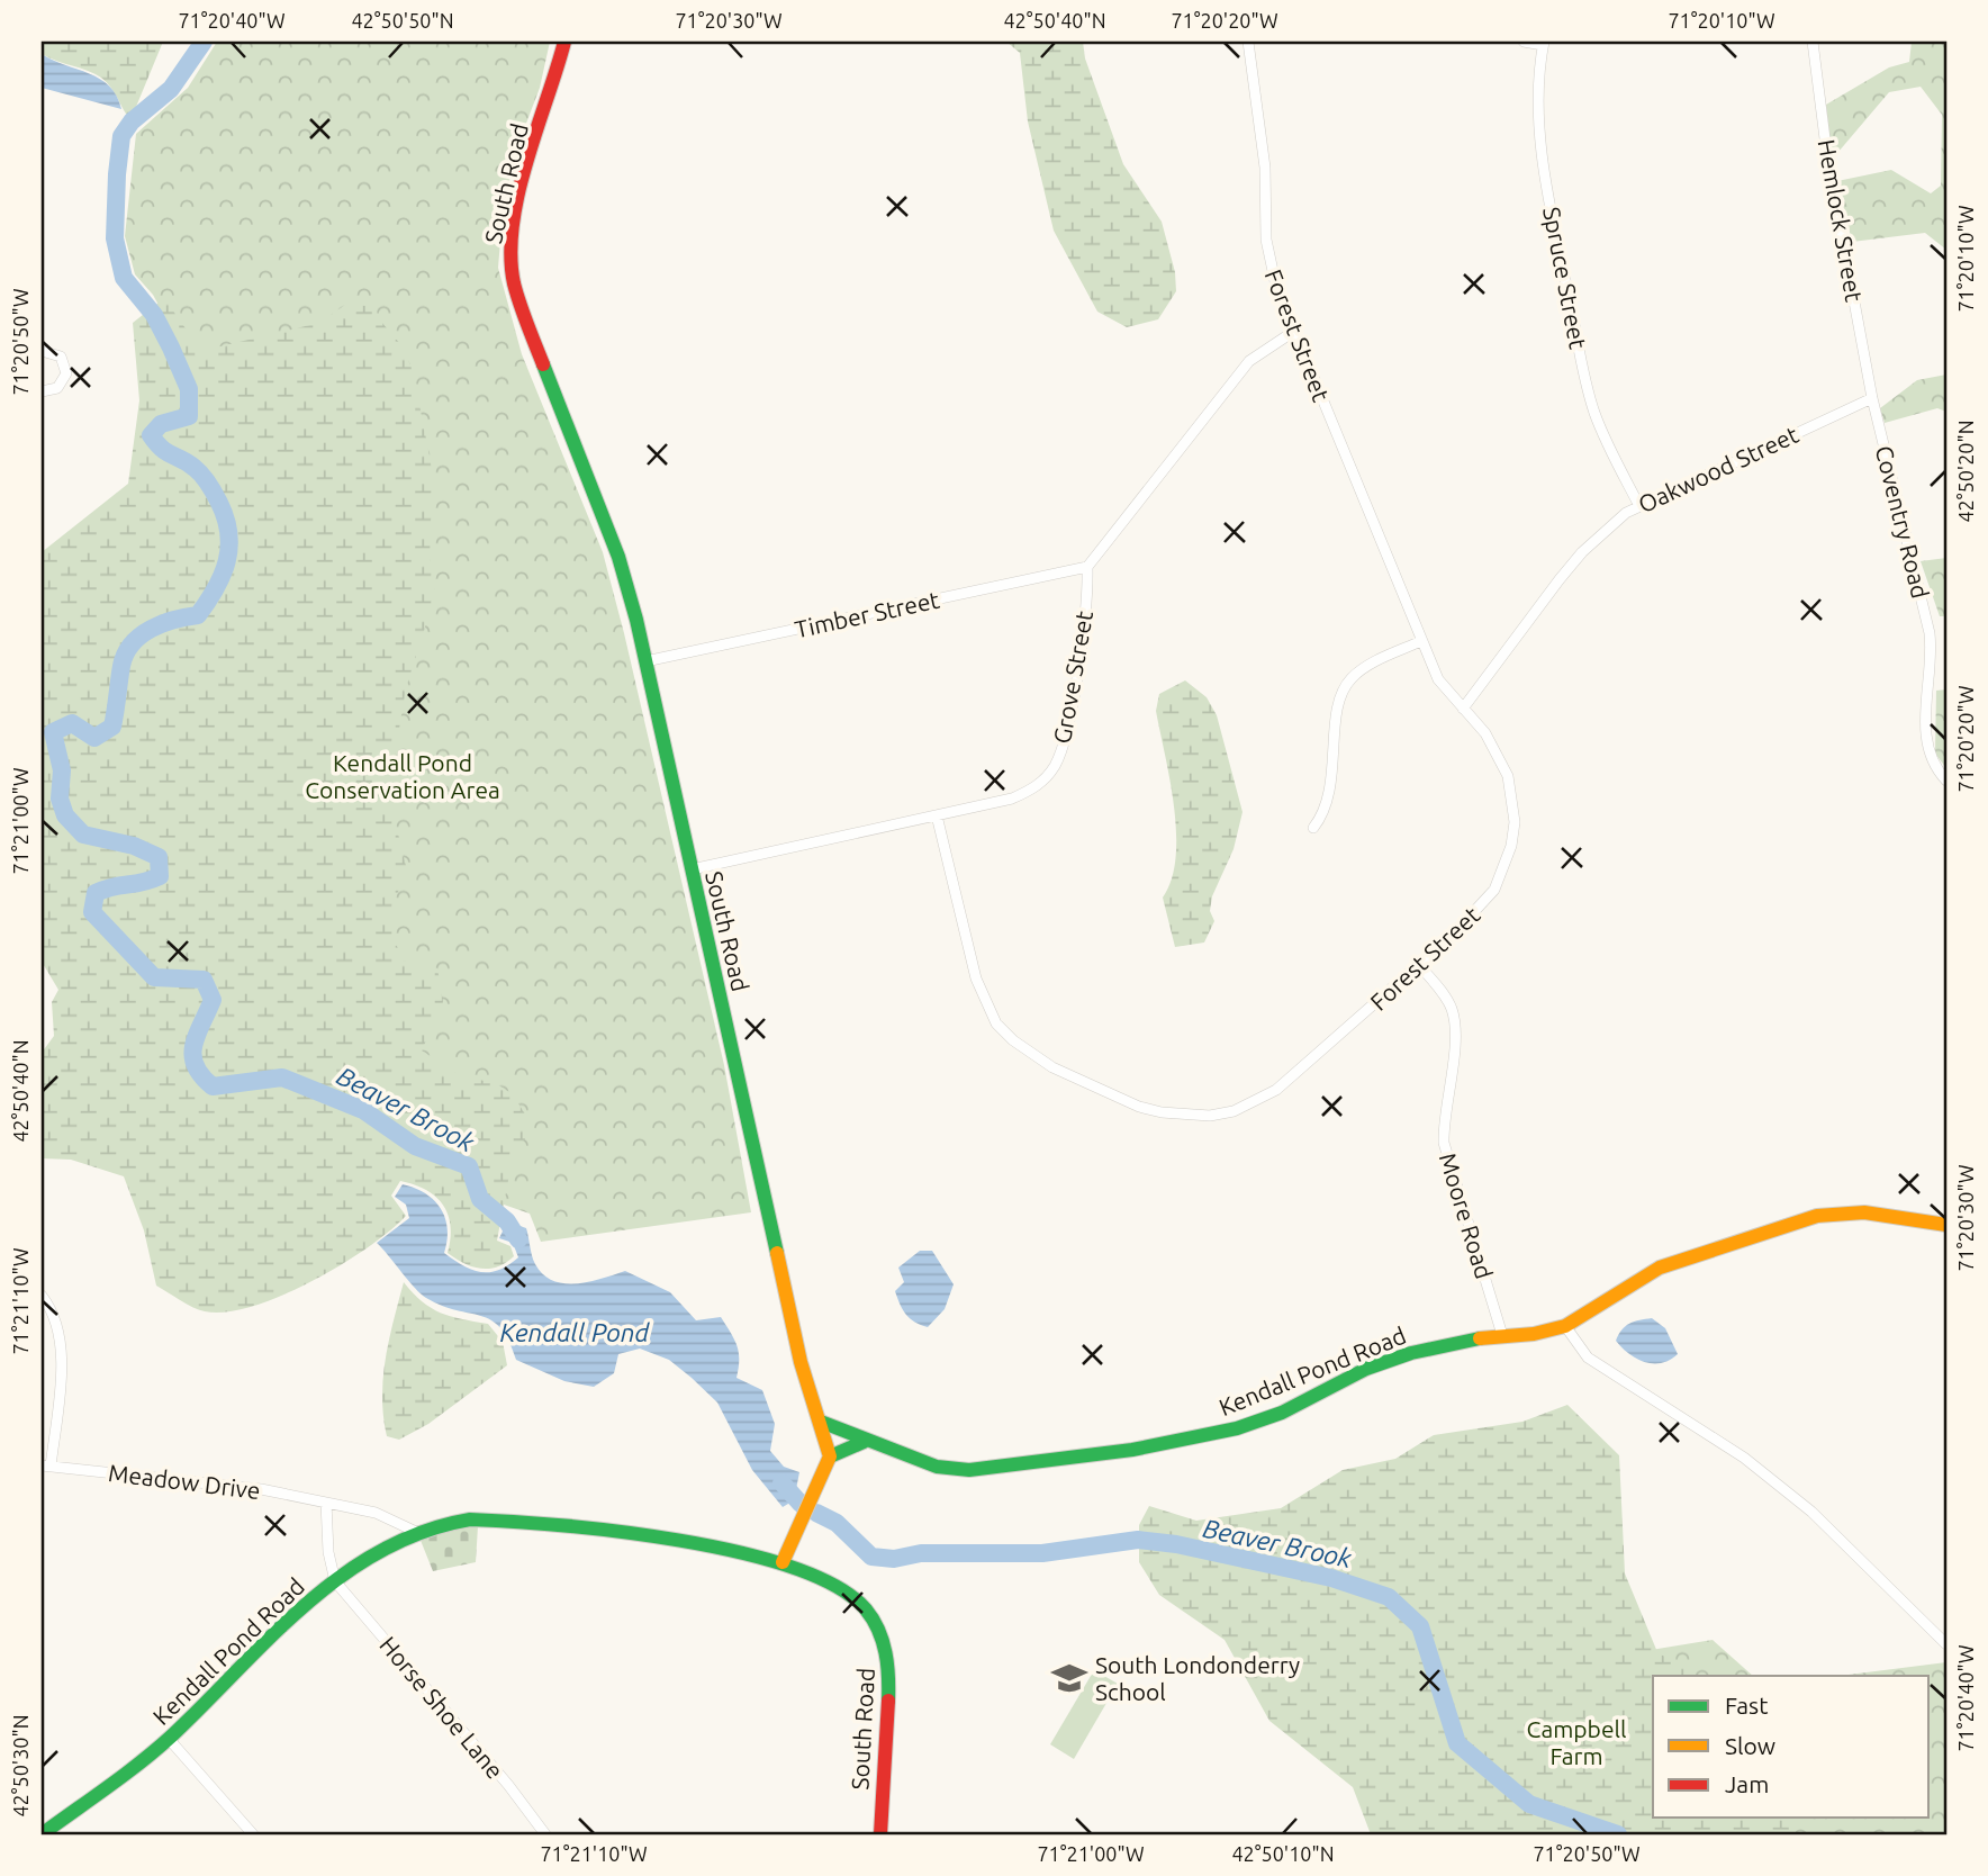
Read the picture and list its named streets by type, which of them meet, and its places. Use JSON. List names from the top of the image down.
{
  "streets": {
    "street": [
      "South Road",
      "Hemlock Street",
      "Spruce Street",
      "Forest Street",
      "Oakwood Street",
      "Coventry Road",
      "Timber Street",
      "Grove Street",
      "Moore Road",
      "Kendall Pond Road",
      "Meadow Drive",
      "Horse Shoe Lane"
    ]
  },
  "crossings": [
    ["South Road", "Timber Street"],
    ["South Road", "Grove Street"],
    ["South Road", "Kendall Pond Road"],
    ["Hemlock Street", "Oakwood Street"],
    ["Hemlock Street", "Coventry Road"],
    ["Spruce Street", "Oakwood Street"],
    ["Forest Street", "Oakwood Street"],
    ["Forest Street", "Grove Street"],
    ["Forest Street", "Moore Road"],
    ["Oakwood Street", "Coventry Road"],
    ["Timber Street", "Grove Street"],
    ["Moore Road", "Kendall Pond Road"],
    ["Kendall Pond Road", "Meadow Drive"],
    ["Kendall Pond Road", "Horse Shoe Lane"]
  ],
  "water": ["Beaver Brook", "Kendall Pond"],
  "parks": ["Kendall Pond Conservation Area", "Campbell Farm"],
  "places": {
    "school or university": ["South Londonderry School"]
  },
  "legend": ["Fast", "Slow", "Jam"],
  "coordinates": [
    "71°20'40\"W",
    "42°50'50\"N",
    "71°20'30\"W",
    "42°50'40\"N",
    "71°20'20\"W",
    "71°20'10\"W",
    "71°20'50\"W",
    "42°50'20\"N",
    "71°21'00\"W",
    "71°21'10\"W",
    "42°50'30\"N",
    "42°50'10\"N"
  ]
}
